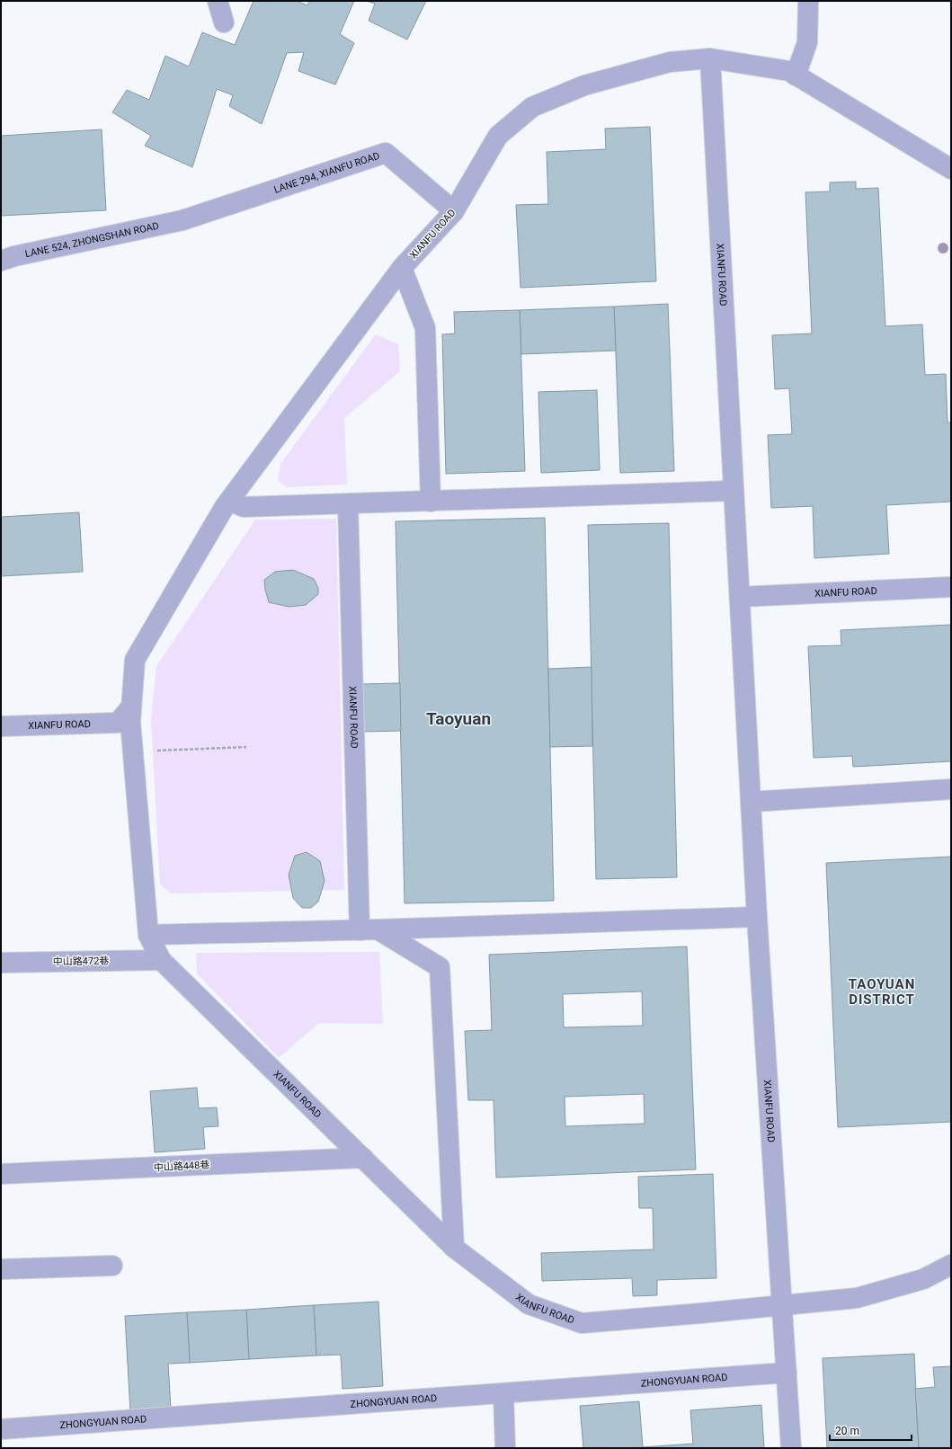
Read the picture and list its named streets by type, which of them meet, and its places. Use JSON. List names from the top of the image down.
{
  "streets": {
    "street": [
      "LANE 294, XIANFU ROAD",
      "XIANFU ROAD",
      "LANE 524, ZHONGSHAN ROAD",
      "中山路472巷",
      "中山路448巷",
      "ZHONGYUAN ROAD"
    ]
  },
  "crossings": [
    ["LANE 294, XIANFU ROAD", "XIANFU ROAD"],
    ["LANE 294, XIANFU ROAD", "LANE 524, ZHONGSHAN ROAD"],
    ["XIANFU ROAD", "中山路472巷"],
    ["XIANFU ROAD", "中山路448巷"],
    ["XIANFU ROAD", "ZHONGYUAN ROAD"]
  ],
  "districts": ["Taoyuan", "TAOYUAN DISTRICT"],
  "scale_bar": "20 m"
}
